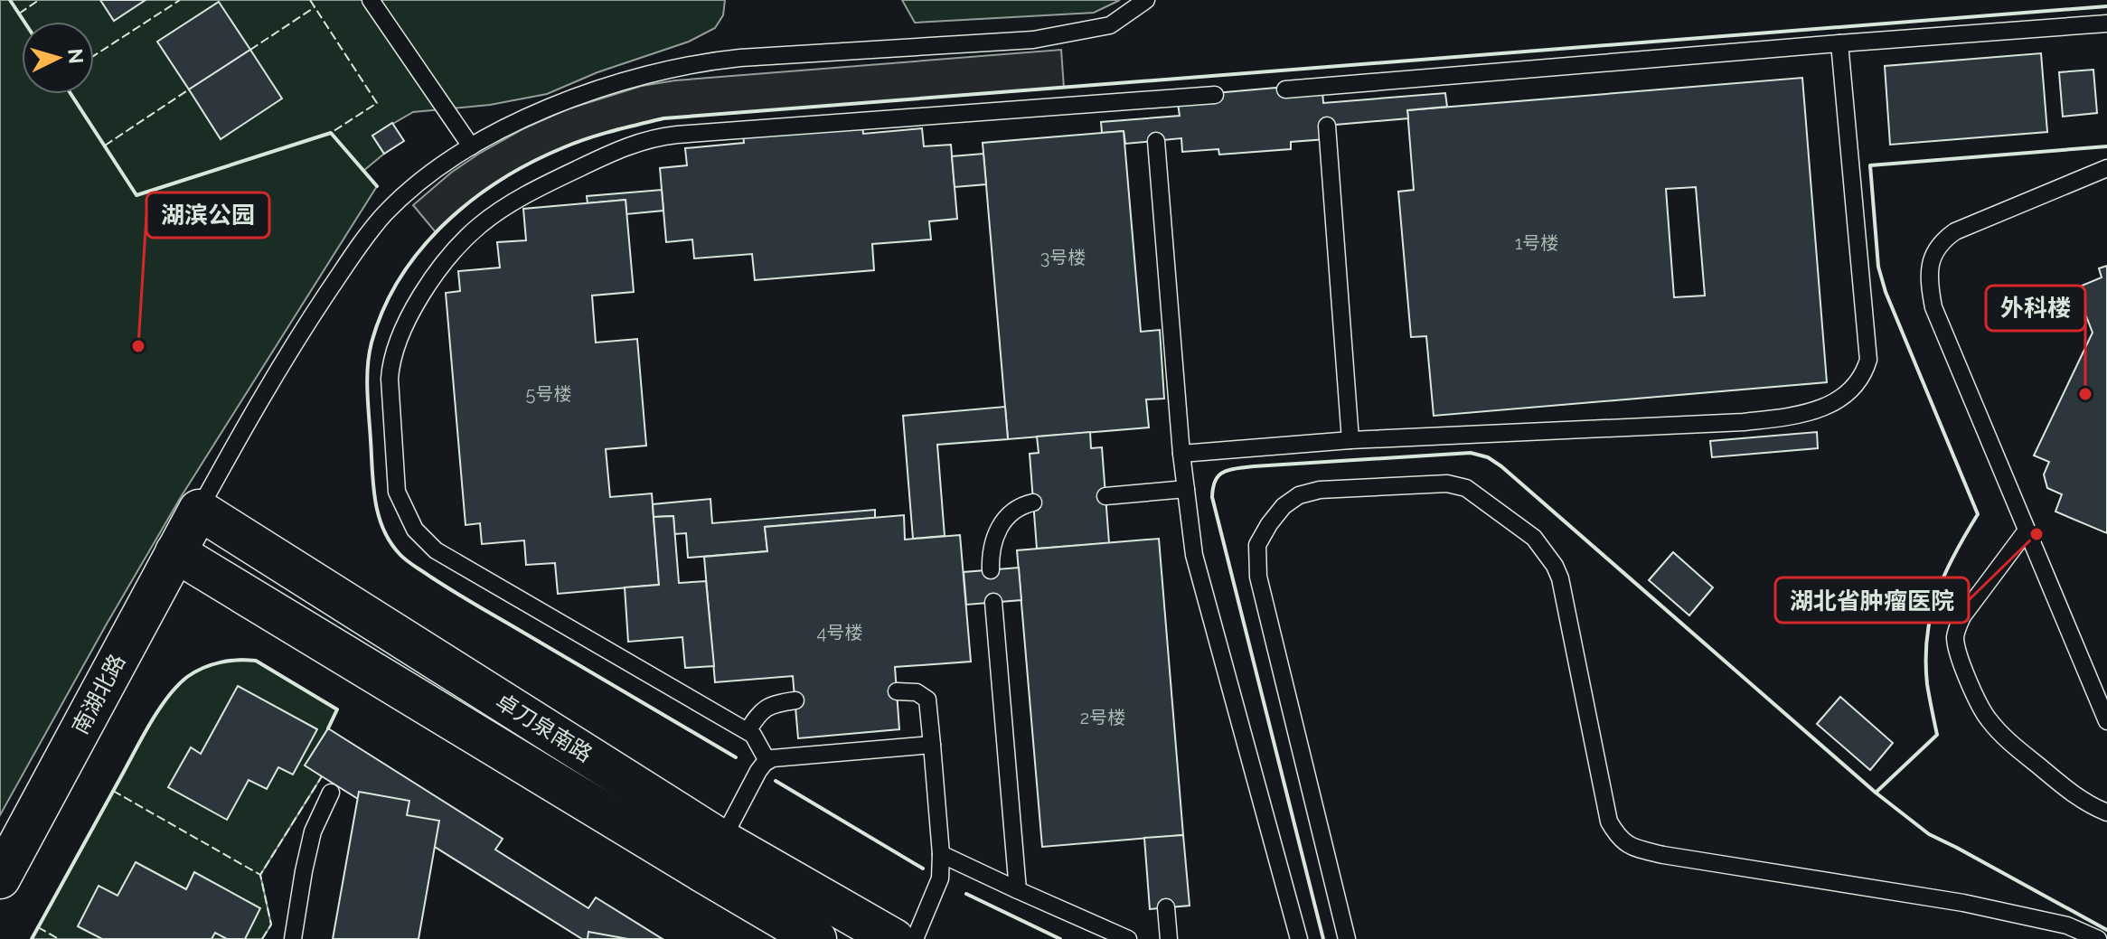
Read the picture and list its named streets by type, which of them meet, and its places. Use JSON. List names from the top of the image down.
{
  "streets": {
    "street": ["南湖北路", "卓刀泉南路"]
  },
  "crossings": [
    ["南湖北路", "卓刀泉南路"]
  ],
  "places": ["湖滨公园", "外科楼", "湖北省肿瘤医院"],
  "house_numbers": [
    "1号楼",
    "3号楼",
    "5号楼",
    "4号楼",
    "2号楼"
  ],
  "north": "right"
}
